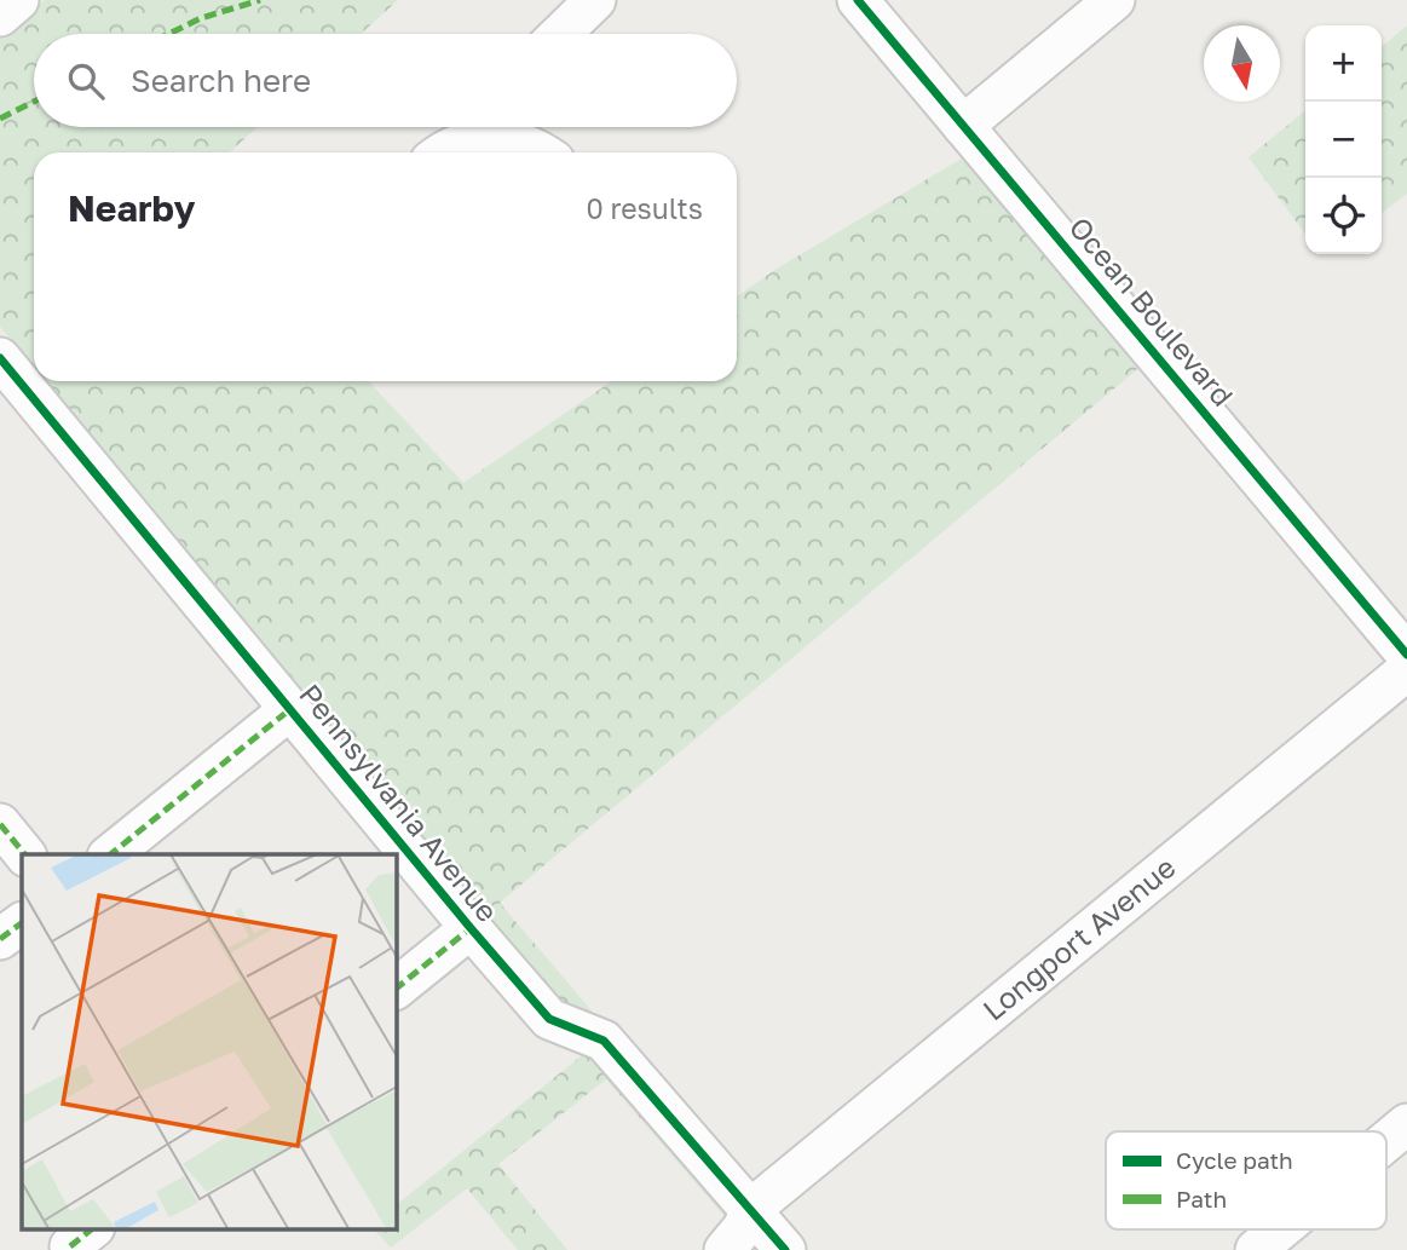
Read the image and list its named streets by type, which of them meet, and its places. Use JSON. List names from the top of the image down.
{
  "streets": {
    "street": ["Ocean Boulevard", "Pennsylvania Avenue", "Longport Avenue"]
  },
  "crossings": [
    ["Pennsylvania Avenue", "Longport Avenue"]
  ],
  "legend": ["Cycle path", "Path"],
  "north": "bottom",
  "page": {
    "map_buttons": ["+", "−"],
    "search": "Search here",
    "heading": ["Nearby", "0 results"]
  }
}
